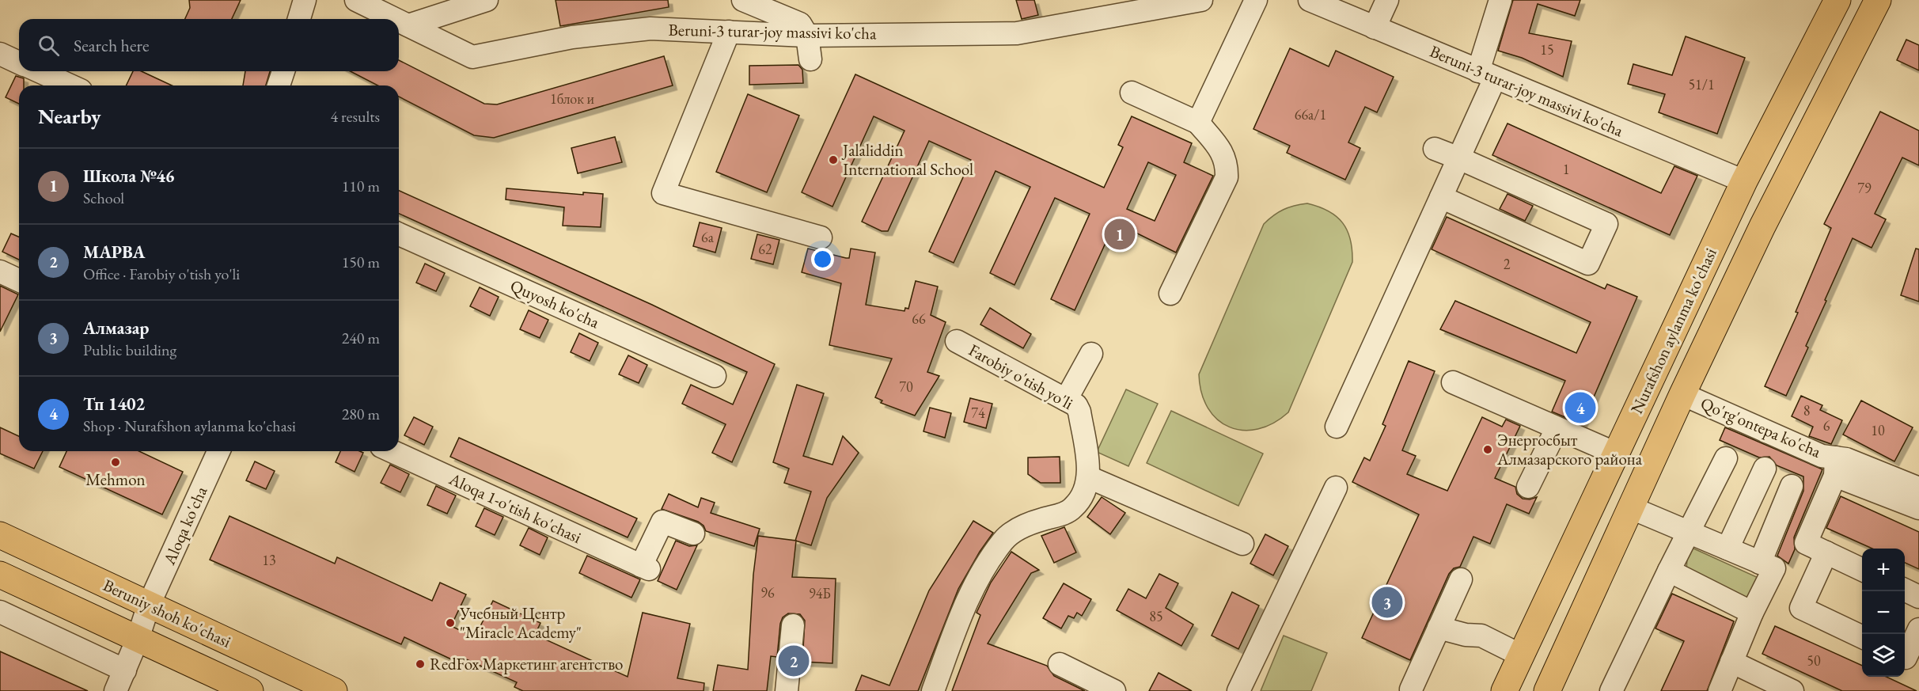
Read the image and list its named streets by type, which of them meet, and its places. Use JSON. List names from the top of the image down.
{
  "streets": {
    "main road": ["Nurafshon aylanma ko'chasi", "Beruniy shoh ko'chasi"],
    "street": [
      "Beruni-3 turar-joy massivi ko'cha",
      "Quyosh ko'cha",
      "Farobiy o'tish yo'li",
      "Qo'rg'ontepa ko'cha",
      "Aloqa 1-o'tish ko'chasi",
      "Aloqa ko'cha"
    ]
  },
  "crossings": [
    ["Beruni-3 turar-joy massivi ko'cha", "Nurafshon aylanma ko'chasi"],
    ["Aloqa ko'cha", "Beruniy shoh ko'chasi"]
  ],
  "places": [
    "Jalaliddin International School",
    "Энергосбыт Алмазарского района",
    "Mehmon",
    "Учебный Центр \"Miracle Academy\"",
    "RedFox Маркетинг агентство"
  ],
  "house_numbers": [
    "15",
    "51/1",
    "1блок и",
    "66a/1",
    "1",
    "79",
    "6a",
    "62",
    "2",
    "66",
    "70",
    "8",
    "74",
    "6",
    "10",
    "13",
    "96",
    "94Б",
    "85",
    "50"
  ],
  "page": {
    "search": "Search here",
    "heading": ["Nearby", "4 results"],
    "list": [
      {
        "mark": "1",
        "name": "Школа №46",
        "note": "School",
        "value": "110 m"
      },
      {
        "mark": "2",
        "name": "МАРВА",
        "note": "Office · Farobiy o'tish yo'li",
        "value": "150 m"
      },
      {
        "mark": "3",
        "name": "Алмазар",
        "note": "Public building",
        "value": "240 m"
      },
      {
        "mark": "4",
        "name": "Тп 1402",
        "note": "Shop · Nurafshon aylanma ko'chasi",
        "value": "280 m"
      }
    ],
    "pins": [
      "1",
      "4",
      "3",
      "2"
    ],
    "map_buttons": ["+", "−"]
  }
}
